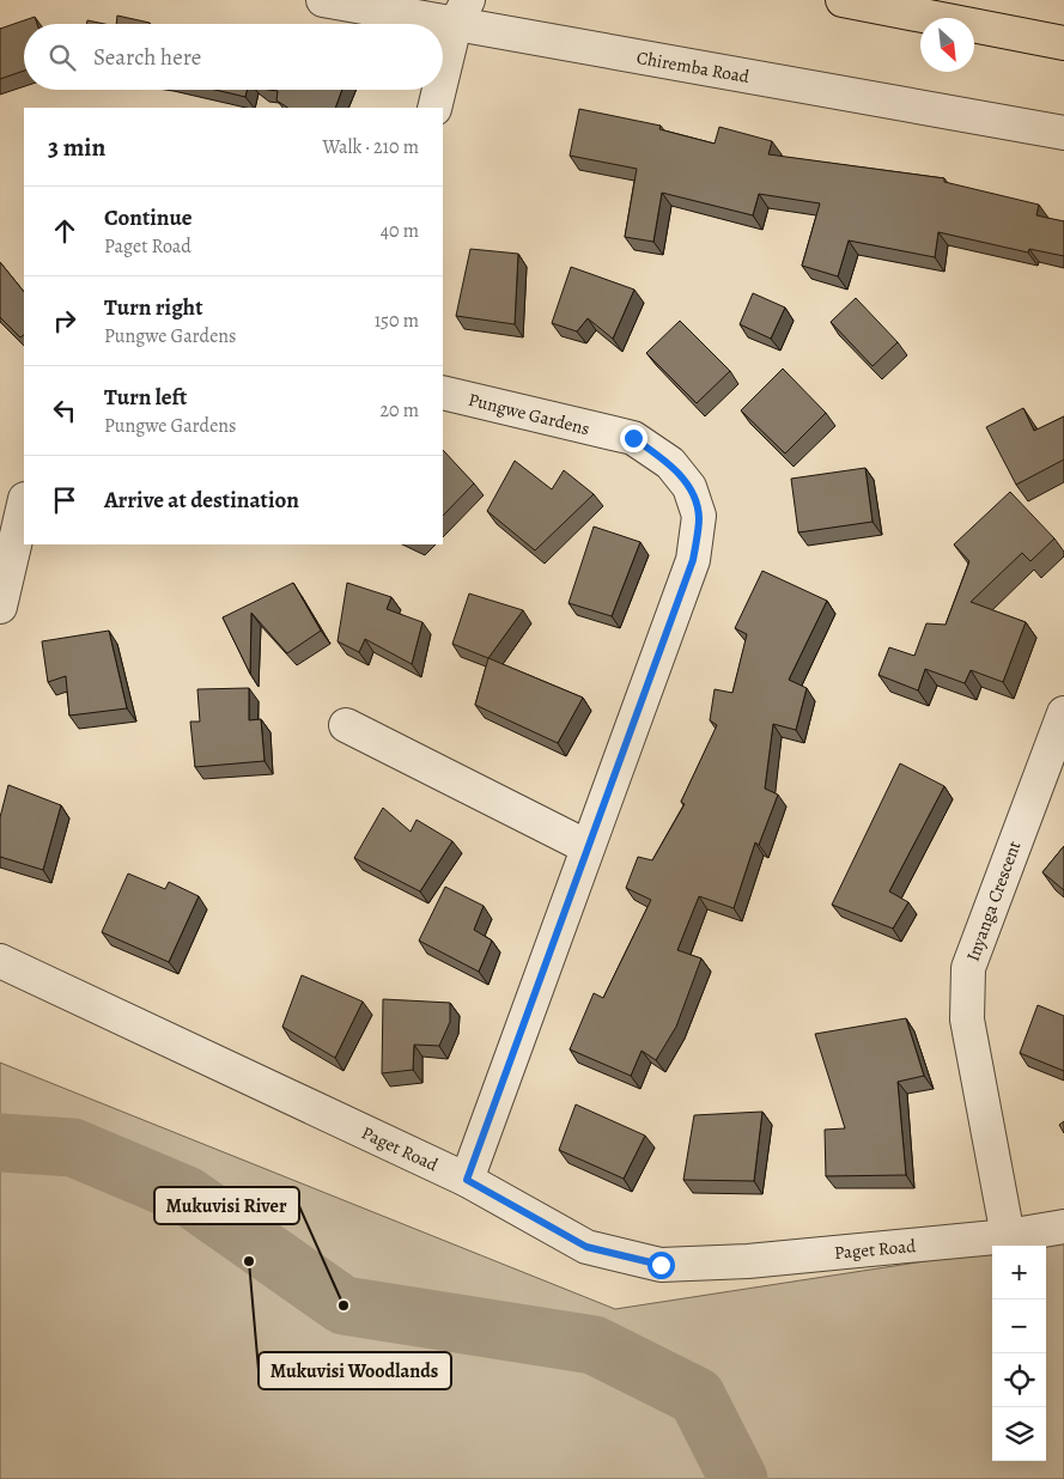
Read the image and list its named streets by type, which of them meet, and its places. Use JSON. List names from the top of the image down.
{
  "streets": {
    "street": [
      "Chiremba Road",
      "Pungwe Gardens",
      "Inyanga Crescent",
      "Paget Road"
    ]
  },
  "crossings": [
    ["Pungwe Gardens", "Paget Road"],
    ["Inyanga Crescent", "Paget Road"]
  ],
  "places": ["Mukuvisi Woodlands", "Mukuvisi River"],
  "north": "bottom right",
  "page": {
    "search": "Search here",
    "heading": ["3 min", "Walk · 210 m"],
    "list": [
      ["Continue", "Paget Road", "40 m"],
      ["Turn right", "Pungwe Gardens", "150 m"],
      ["Turn left", "Pungwe Gardens", "20 m"],
      "Arrive at destination"
    ],
    "map_buttons": ["+", "−"]
  }
}
